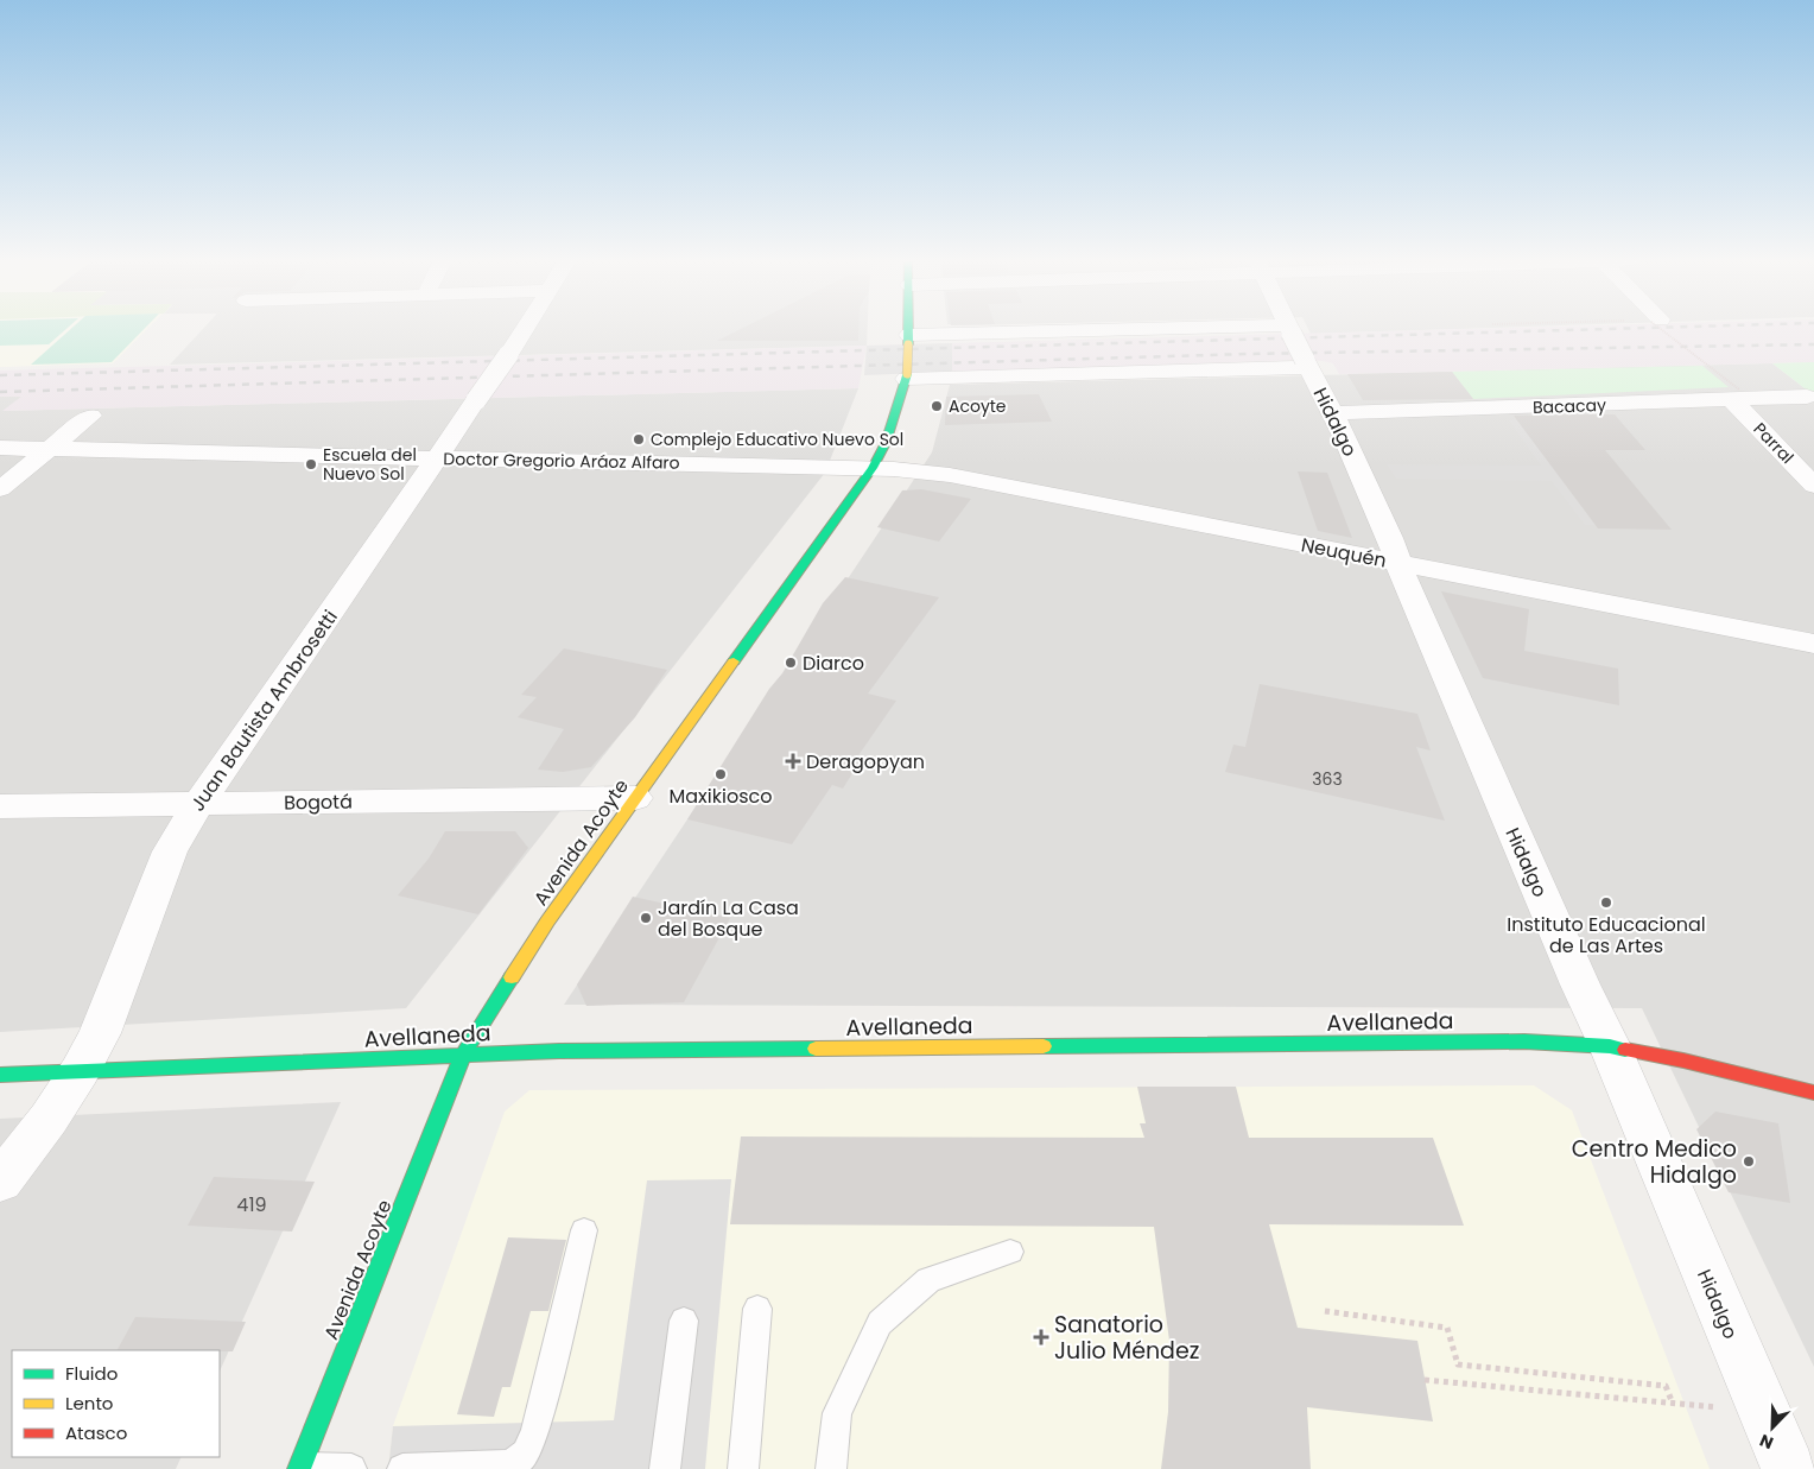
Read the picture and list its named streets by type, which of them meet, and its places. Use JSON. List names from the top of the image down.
{
  "streets": {
    "main road": ["Avenida Acoyte", "Avellaneda"],
    "street": [
      "Bacacay",
      "Hidalgo",
      "Parral",
      "Doctor Gregorio Aráoz Alfaro",
      "Neuquén",
      "Juan Bautista Ambrosetti",
      "Bogotá"
    ]
  },
  "crossings": [
    ["Bacacay", "Hidalgo"],
    ["Bacacay", "Parral"],
    ["Hidalgo", "Neuquén"],
    ["Hidalgo", "Avellaneda"],
    ["Doctor Gregorio Aráoz Alfaro", "Neuquén"],
    ["Doctor Gregorio Aráoz Alfaro", "Juan Bautista Ambrosetti"],
    ["Doctor Gregorio Aráoz Alfaro", "Avenida Acoyte"],
    ["Neuquén", "Avenida Acoyte"],
    ["Juan Bautista Ambrosetti", "Bogotá"],
    ["Juan Bautista Ambrosetti", "Avellaneda"],
    ["Bogotá", "Avenida Acoyte"],
    ["Avenida Acoyte", "Avellaneda"]
  ],
  "places": {
    "other": [
      "Acoyte",
      "Complejo Educativo Nuevo Sol",
      "Escuela del Nuevo Sol",
      "Diarco",
      "Maxikiosco",
      "Instituto Educacional de Las Artes",
      "Jardín La Casa del Bosque",
      "Centro Medico Hidalgo"
    ],
    "health": ["Deragopyan", "Sanatorio Julio Méndez"]
  },
  "house_numbers": ["363", "419"],
  "legend": ["Fluido", "Lento", "Atasco"],
  "north": "bottom left"
}
